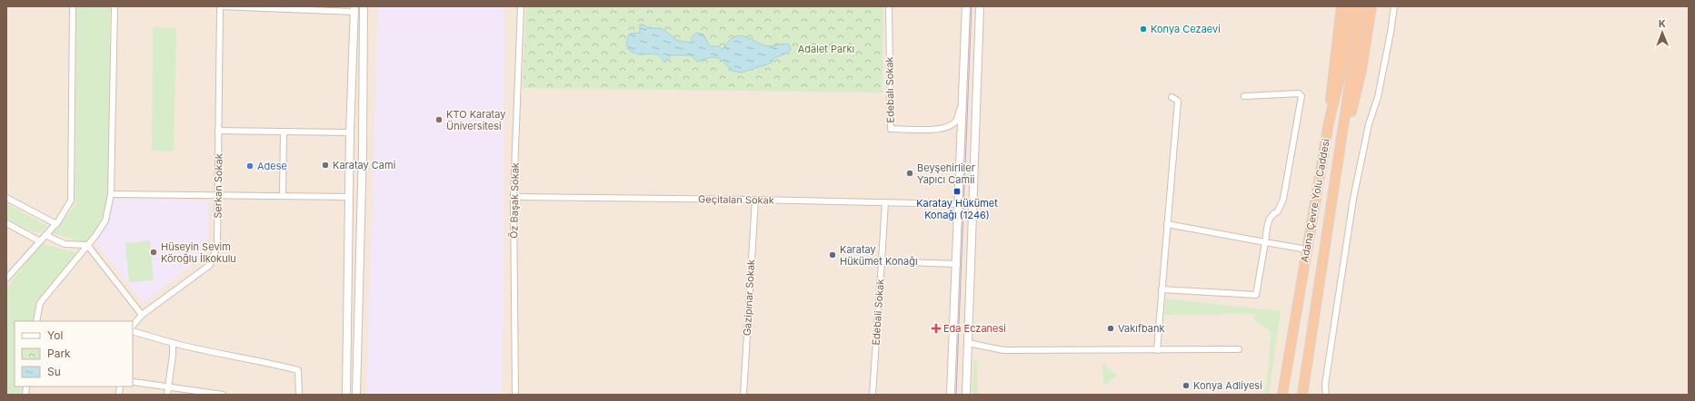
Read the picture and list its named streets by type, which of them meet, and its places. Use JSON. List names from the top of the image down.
{
  "streets": {
    "highway": ["Adana Çevre Yolu Caddesi"],
    "street": [
      "Edebalı Sokak",
      "Serkan Sokak",
      "Geçitalan Sokak",
      "Öz Başak Sokak",
      "Gazipınar Sokak",
      "Edebali Sokak"
    ]
  },
  "crossings": [
    ["Geçitalan Sokak", "Öz Başak Sokak"],
    ["Geçitalan Sokak", "Gazipınar Sokak"],
    ["Geçitalan Sokak", "Edebali Sokak"]
  ],
  "parks": ["Adalet Parkı"],
  "places": {
    "other": [
      "Konya Cezaevi",
      "KTO Karatay Üniversitesi",
      "Karatay Cami",
      "Adese",
      "Beyşehirliler Yapıcı Camii",
      "Hüseyin Sevim Köroğlu İlkokulu",
      "Karatay Hükümet Konağı",
      "Vakıfbank",
      "Konya Adliyesi"
    ],
    "transit": ["Karatay Hükümet Konağı (1246)"],
    "health": ["Eda Eczanesi"]
  },
  "legend": ["Yol", "Park", "Su"],
  "north": "top"
}
